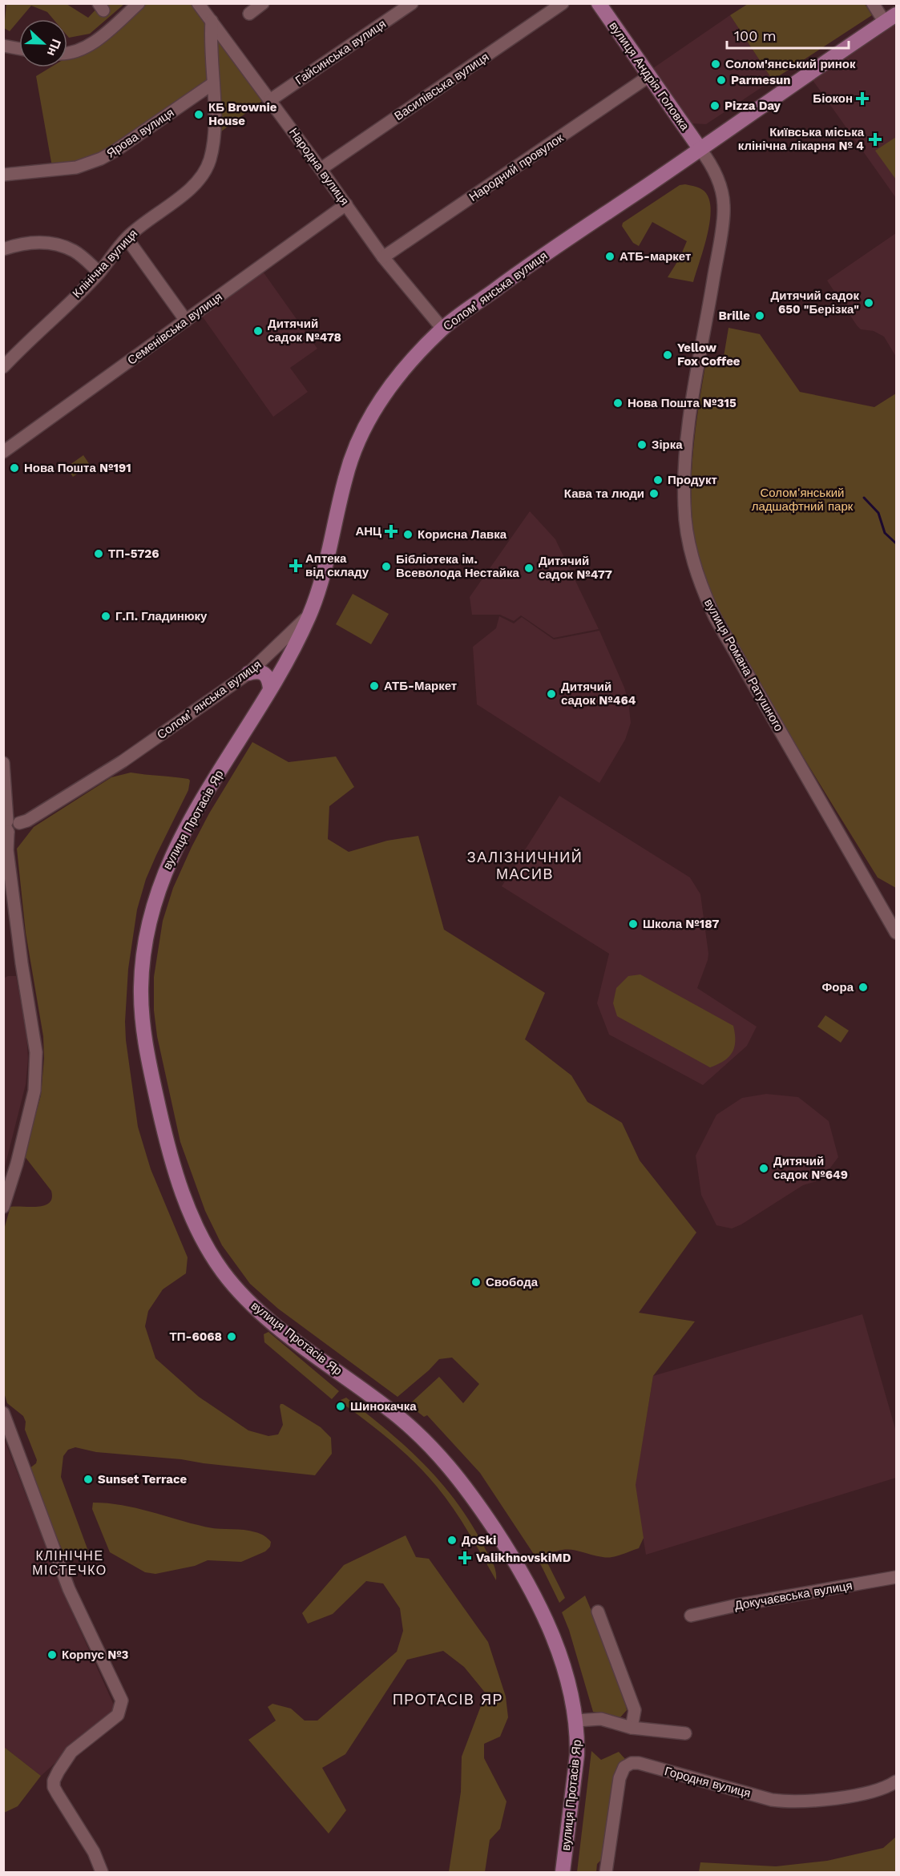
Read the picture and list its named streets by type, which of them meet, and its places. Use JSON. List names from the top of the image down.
{
  "streets": {
    "main road": ["вулиця Андрія Головка", "Соломʼянська вулиця", "вулиця Протасів Яр"],
    "street": [
      "Гайсинська вулиця",
      "Василівська вулиця",
      "Ярова вулиця",
      "Народна вулиця",
      "Народний провулок",
      "Клінічна вулиця",
      "Семенівська вулиця",
      "вулиця Романа Ратушного",
      "Докучаєвська вулиця",
      "Городня вулиця"
    ]
  },
  "crossings": [
    ["Гайсинська вулиця", "Народна вулиця"],
    ["вулиця Андрія Головка", "Народний провулок"],
    ["вулиця Андрія Головка", "Соломʼянська вулиця"],
    ["вулиця Андрія Головка", "вулиця Романа Ратушного"],
    ["Василівська вулиця", "Народна вулиця"],
    ["Ярова вулиця", "Клінічна вулиця"],
    ["Народна вулиця", "Народний провулок"],
    ["Народна вулиця", "Клінічна вулиця"],
    ["Народна вулиця", "Соломʼянська вулиця"],
    ["Народна вулиця", "Семенівська вулиця"],
    ["Соломʼянська вулиця", "вулиця Романа Ратушного"],
    ["Соломʼянська вулиця", "вулиця Протасів Яр"]
  ],
  "districts": ["ЗАЛІЗНИЧНИЙ МАСИВ", "КЛІНІЧНЕ МІСТЕЧКО", "ПРОТАСІВ ЯР"],
  "parks": ["Солом'янський ладшафтний парк"],
  "places": {
    "other": [
      "Солом'янський ринок",
      "Parmesun",
      "Pizza Day",
      "КБ Brownie House",
      "АТБ-маркет",
      "Дитячий садок 650 \"Берізка\"",
      "Brille",
      "Дитячий садок №478",
      "Yellow Fox Coffee",
      "Нова Пошта №315",
      "Зірка",
      "Нова Пошта №191",
      "Продукт",
      "Кава та люди",
      "Корисна Лавка",
      "ТП-5726",
      "Бібліотека ім. Всеволода Нестайка",
      "Дитячий садок №477",
      "Г.П. Гладинюку",
      "АТБ-Маркет",
      "Дитячий садок №464",
      "Школа №187",
      "Фора",
      "Дитячий садок №649",
      "Свобода",
      "ТП-6068",
      "Шинокачка",
      "Sunset Terrace",
      "ДоSki",
      "Корпус №3"
    ],
    "health": [
      "Біокон",
      "Київська міська клінічна лікарня № 4",
      "АНЦ",
      "Аптека від складу",
      "ValikhnovskiMD"
    ]
  },
  "scale_bar": "100 m",
  "north": "right"
}
